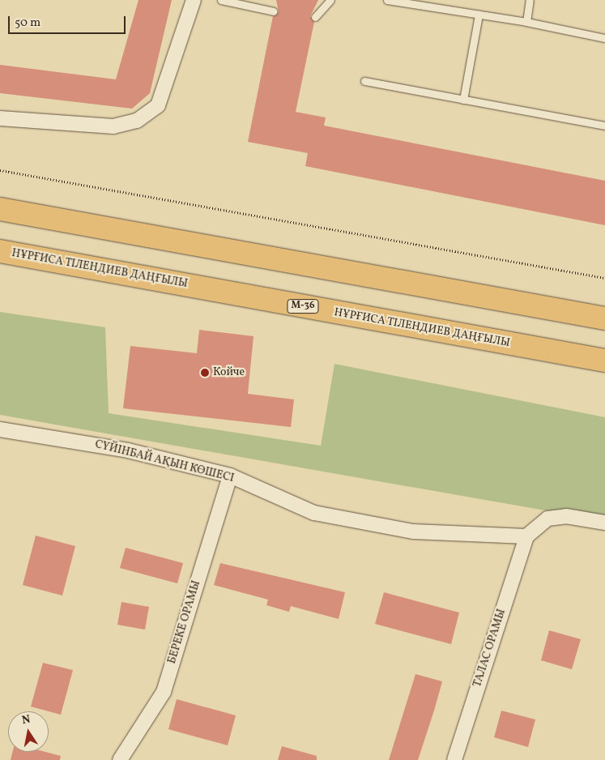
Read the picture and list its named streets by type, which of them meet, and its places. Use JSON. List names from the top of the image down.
{
  "streets": {
    "main road": ["НҰРҒИСА ТІЛЕНДИЕВ ДАҢҒЫЛЫ", "M-36"],
    "street": ["СҮЙІНБАЙ АҚЫН КӨШЕСІ", "БЕРЕКЕ ОРАМЫ", "ТАЛАС ОРАМЫ"]
  },
  "crossings": [
    ["СҮЙІНБАЙ АҚЫН КӨШЕСІ", "БЕРЕКЕ ОРАМЫ"],
    ["СҮЙІНБАЙ АҚЫН КӨШЕСІ", "ТАЛАС ОРАМЫ"]
  ],
  "places": ["Койче"],
  "scale_bar": "50 m",
  "north": "top"
}
